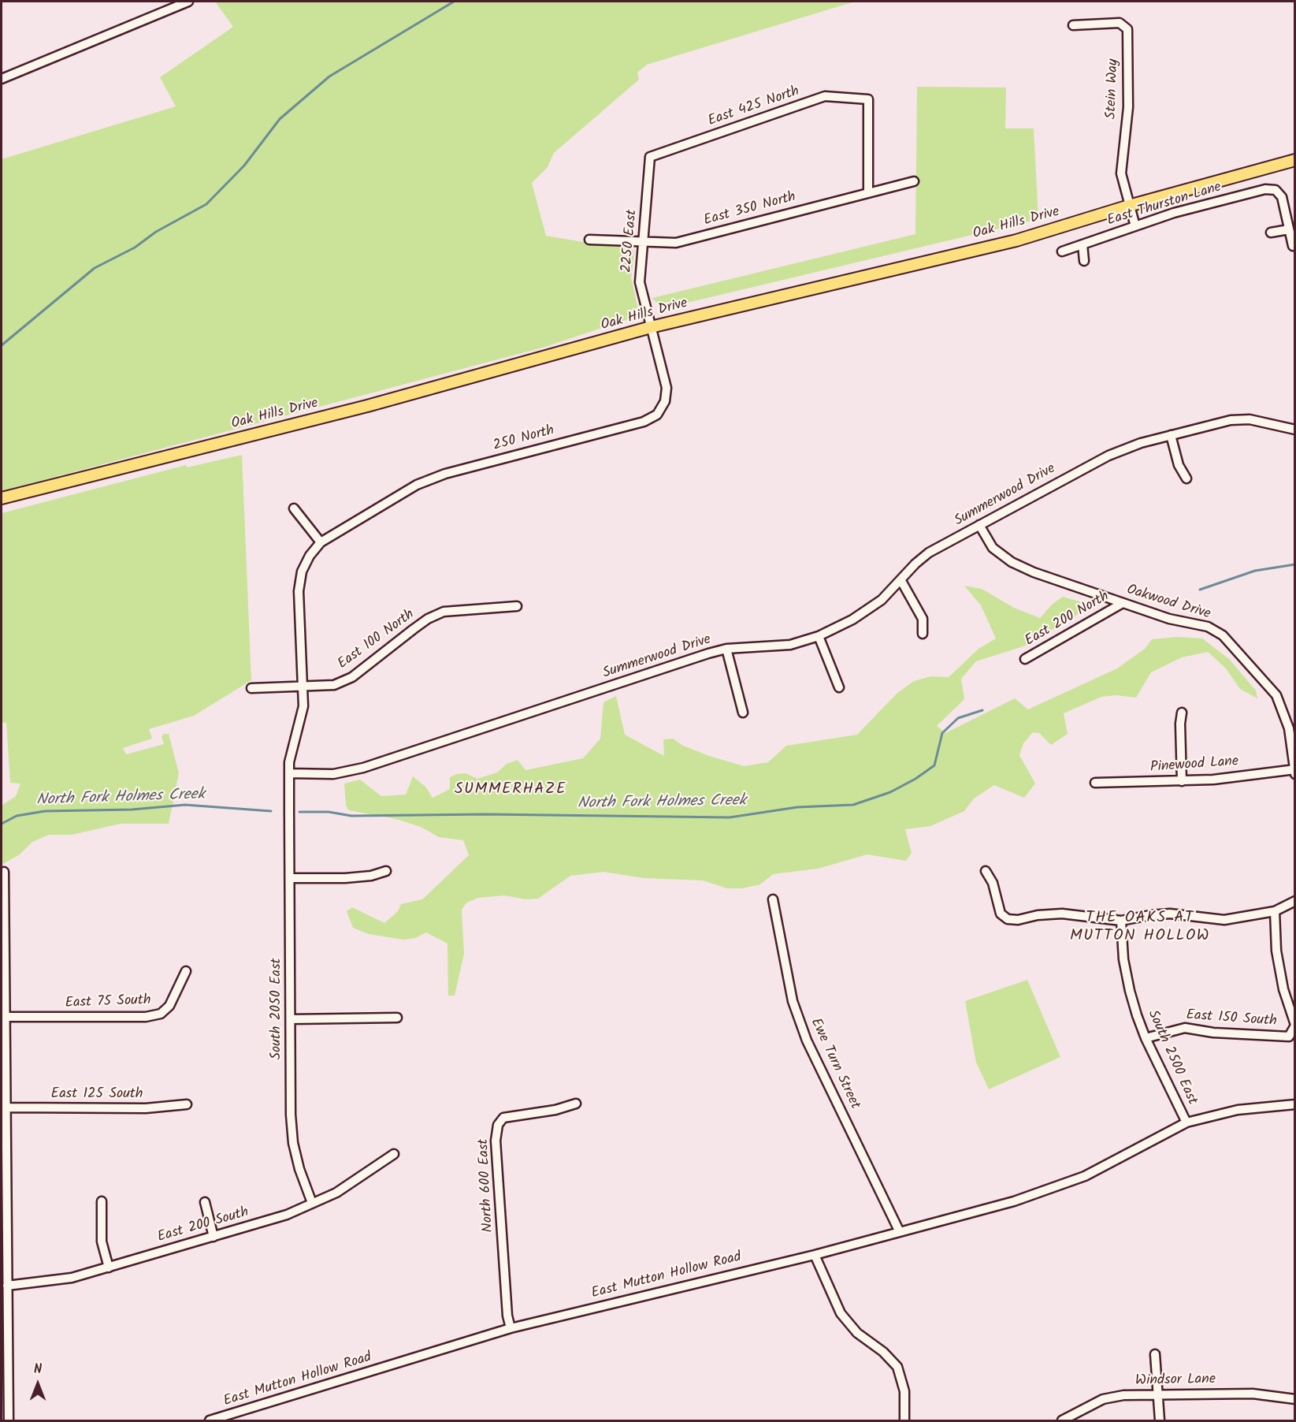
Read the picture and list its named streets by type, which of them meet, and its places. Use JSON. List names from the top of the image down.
{
  "streets": {
    "main road": ["Oak Hills Drive"],
    "street": [
      "Stein Way",
      "East 425 North",
      "East Thurston Lane",
      "East 350 North",
      "2250 East",
      "250 North",
      "Summerwood Drive",
      "Oakwood Drive",
      "East 200 North",
      "East 100 North",
      "Pinewood Lane",
      "East 75 South",
      "South 2050 East",
      "East 150 South",
      "South 2500 East",
      "Ewe Turn Street",
      "East 125 South",
      "North 600 East",
      "East 200 South",
      "East Mutton Hollow Road",
      "Windsor Lane"
    ]
  },
  "crossings": [
    ["Stein Way", "Oak Hills Drive"],
    ["East 425 North", "East 350 North"],
    ["East 425 North", "2250 East"],
    ["East 350 North", "2250 East"],
    ["Oak Hills Drive", "2250 East"],
    ["Oak Hills Drive", "250 North"],
    ["2250 East", "250 North"],
    ["250 North", "South 2050 East"],
    ["Summerwood Drive", "Oakwood Drive"],
    ["Summerwood Drive", "South 2050 East"],
    ["Oakwood Drive", "East 200 North"],
    ["Oakwood Drive", "Pinewood Lane"],
    ["East 100 North", "South 2050 East"],
    ["South 2050 East", "East 200 South"],
    ["East 150 South", "South 2500 East"],
    ["South 2500 East", "East Mutton Hollow Road"],
    ["Ewe Turn Street", "East Mutton Hollow Road"],
    ["North 600 East", "East Mutton Hollow Road"]
  ],
  "districts": ["SUMMERHAZE", "THE OAKS AT MUTTON HOLLOW"],
  "water": ["North Fork Holmes Creek"],
  "north": "top"
}
